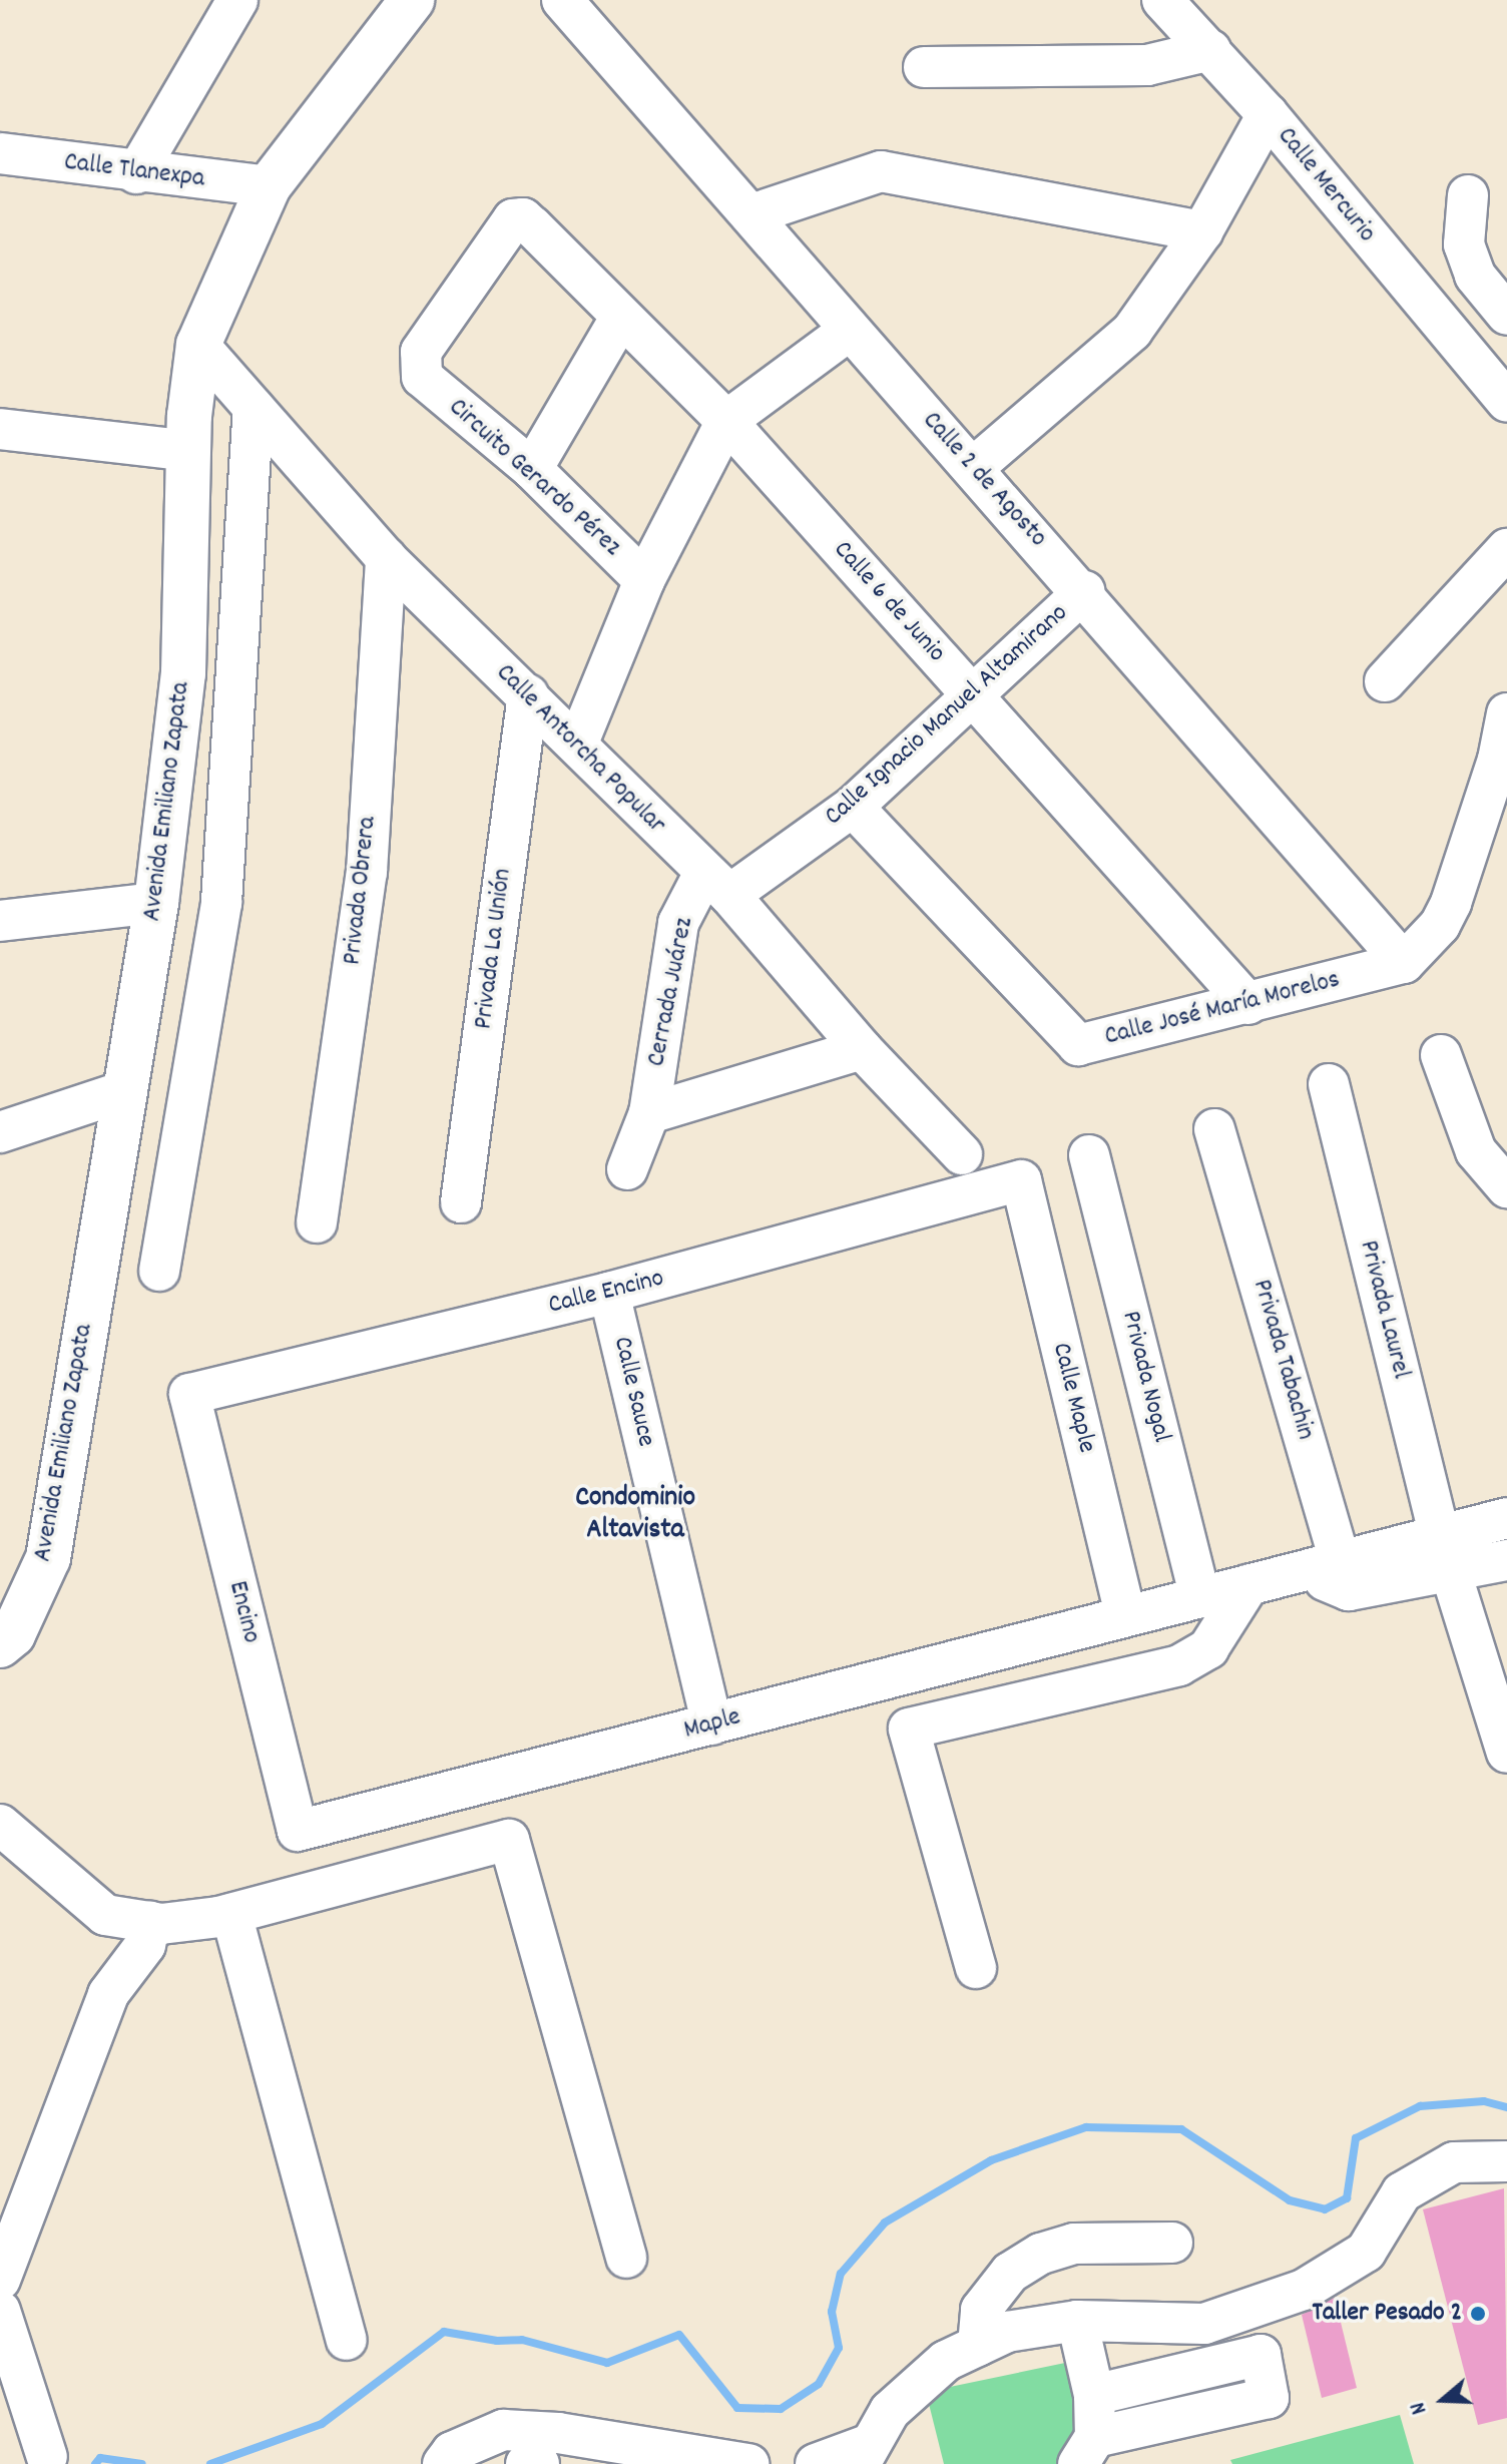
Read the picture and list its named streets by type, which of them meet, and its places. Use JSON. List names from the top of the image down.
{
  "streets": {
    "main road": ["Avenida Emiliano Zapata"],
    "street": [
      "Calle Tlanexpa",
      "Calle Mercurio",
      "Circuito Gerardo Pérez",
      "Calle 2 de Agosto",
      "Calle 6 de Junio",
      "Calle Ignacio Manuel Altamirano",
      "Calle Antorcha Popular",
      "Privada Obrera",
      "Privada La Unión",
      "Cerrada Juárez",
      "Calle José María Morelos",
      "Calle Encino",
      "Privada Laurel",
      "Privada Tabachin",
      "Privada Nogal",
      "Calle Sauce",
      "Calle Maple",
      "Encino",
      "Maple"
    ]
  },
  "crossings": [
    ["Calle Tlanexpa", "Avenida Emiliano Zapata"],
    ["Circuito Gerardo Pérez", "Calle 6 de Junio"],
    ["Calle 2 de Agosto", "Calle Ignacio Manuel Altamirano"],
    ["Calle 2 de Agosto", "Calle José María Morelos"],
    ["Calle 6 de Junio", "Calle Ignacio Manuel Altamirano"],
    ["Calle 6 de Junio", "Calle José María Morelos"],
    ["Calle Ignacio Manuel Altamirano", "Calle Antorcha Popular"],
    ["Calle Ignacio Manuel Altamirano", "Cerrada Juárez"],
    ["Calle Ignacio Manuel Altamirano", "Calle José María Morelos"],
    ["Calle Antorcha Popular", "Avenida Emiliano Zapata"],
    ["Calle Antorcha Popular", "Privada Obrera"],
    ["Calle Antorcha Popular", "Privada La Unión"],
    ["Calle Antorcha Popular", "Cerrada Juárez"],
    ["Calle Encino", "Calle Sauce"],
    ["Calle Encino", "Calle Maple"],
    ["Calle Encino", "Encino"],
    ["Privada Laurel", "Maple"],
    ["Privada Tabachin", "Maple"],
    ["Privada Nogal", "Maple"],
    ["Calle Sauce", "Maple"],
    ["Calle Maple", "Maple"],
    ["Encino", "Maple"]
  ],
  "districts": ["Condominio Altavista"],
  "places": ["Taller Pesado 2"],
  "north": "left"
}
